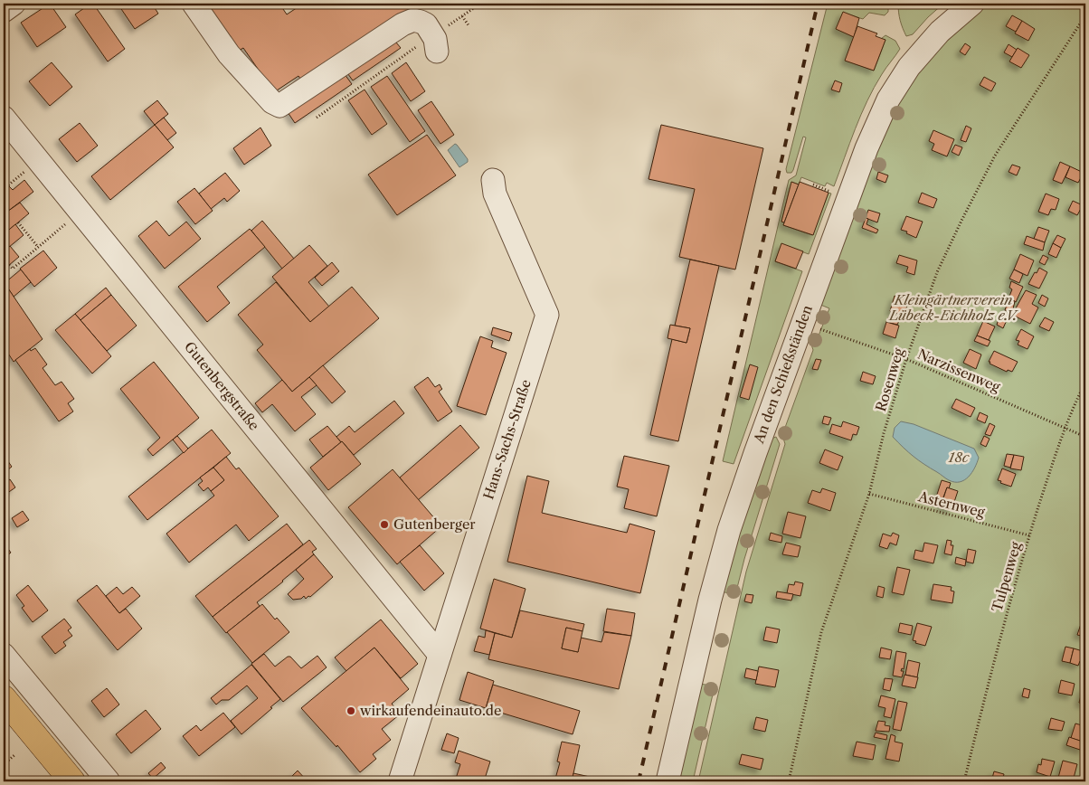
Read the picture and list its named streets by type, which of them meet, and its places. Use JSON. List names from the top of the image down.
{
  "streets": {
    "street": ["An den Schießständen", "Gutenbergstraße", "Hans-Sachs-Straße"],
    "path": [
      "Narzissenweg",
      "Rosenweg",
      "Asternweg",
      "Tulpenweg"
    ]
  },
  "crossings": [
    ["Narzissenweg", "Rosenweg"],
    ["Narzissenweg", "Tulpenweg"],
    ["Rosenweg", "Asternweg"],
    ["Gutenbergstraße", "Hans-Sachs-Straße"],
    ["Asternweg", "Tulpenweg"]
  ],
  "parks": ["Kleingärtnerverein Lübeck-Eichholz e.V.", "18c"],
  "places": ["Gutenberger", "wirkaufendeinauto.de"]
}
